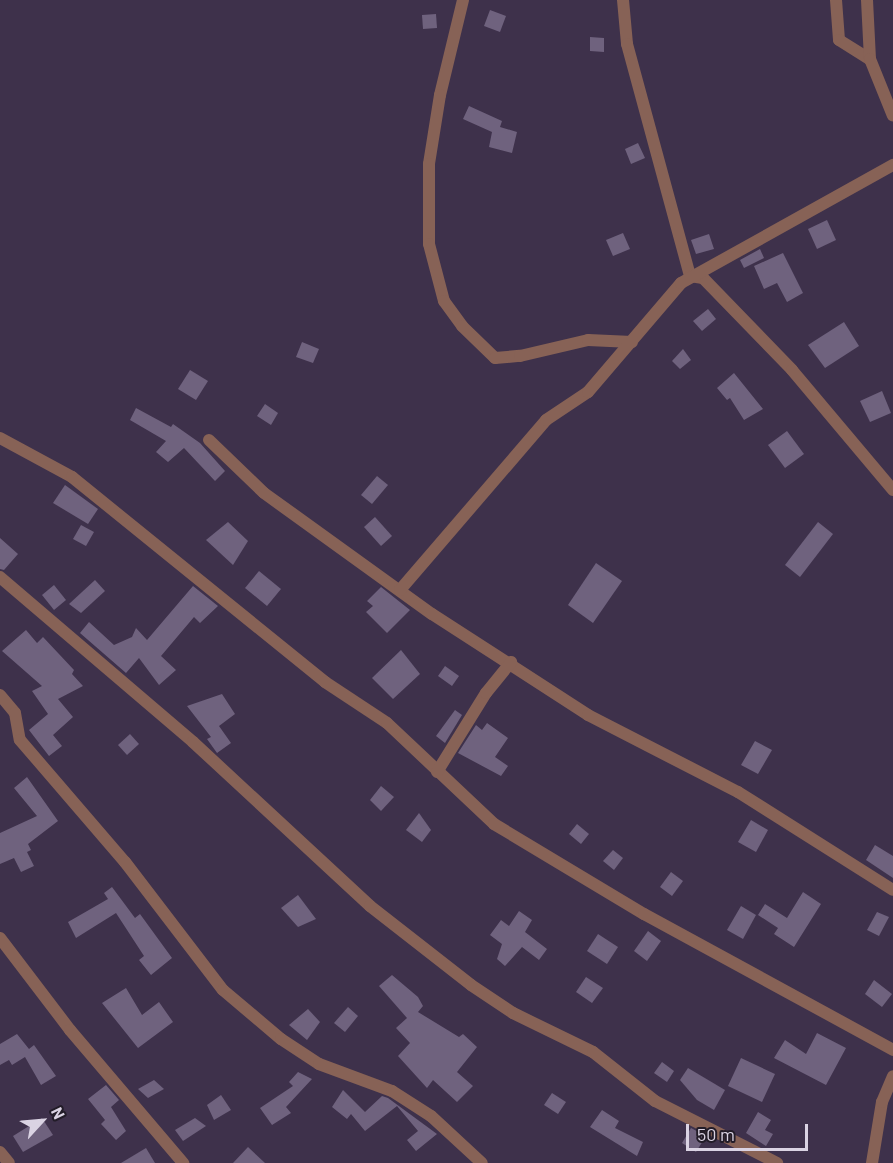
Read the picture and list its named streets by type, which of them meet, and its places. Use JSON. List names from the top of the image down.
{
  "scale_bar": "50 m",
  "north": "top right"
}
